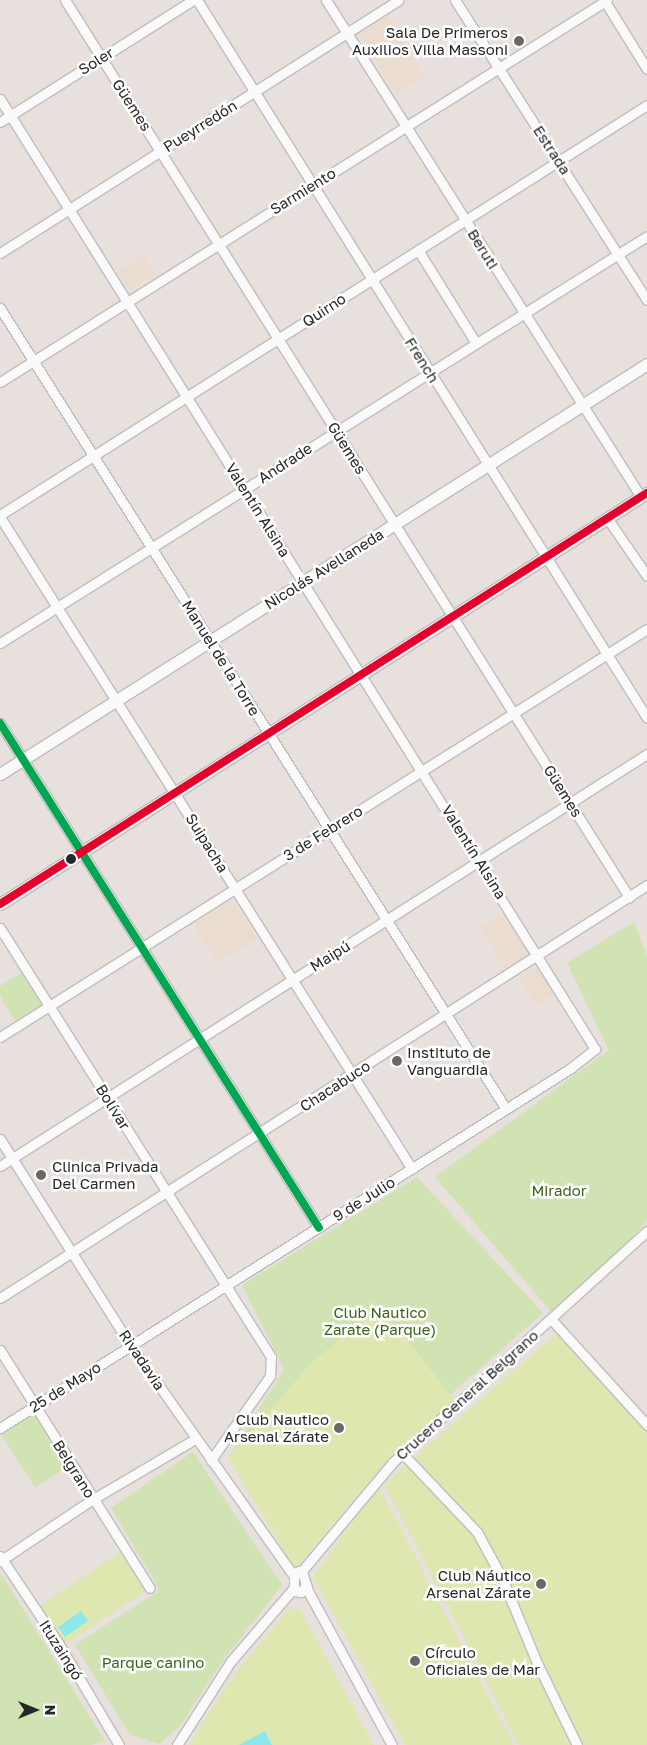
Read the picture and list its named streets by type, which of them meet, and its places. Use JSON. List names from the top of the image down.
{
  "streets": {
    "street": [
      "Soler",
      "Güemes",
      "Pueyrredón",
      "Estrada",
      "Sarmiento",
      "Beruti",
      "Quirno",
      "French",
      "Andrade",
      "Valentín Alsina",
      "Nicolás Avellaneda",
      "Manuel de la Torre",
      "3 de Febrero",
      "Suipacha",
      "Maipú",
      "Chacabuco",
      "Bolívar",
      "9 de Julio",
      "Rivadavia",
      "25 de Mayo",
      "Crucero General Belgrano",
      "Belgrano",
      "Ituzaingó"
    ]
  },
  "crossings": [
    ["Soler", "Güemes"],
    ["Soler", "Valentín Alsina"],
    ["Güemes", "Pueyrredón"],
    ["Güemes", "Sarmiento"],
    ["Güemes", "Quirno"],
    ["Güemes", "Andrade"],
    ["Güemes", "Nicolás Avellaneda"],
    ["Güemes", "3 de Febrero"],
    ["Güemes", "Maipú"],
    ["Güemes", "Chacabuco"],
    ["Pueyrredón", "Beruti"],
    ["Pueyrredón", "French"],
    ["Pueyrredón", "Valentín Alsina"],
    ["Estrada", "Sarmiento"],
    ["Estrada", "Quirno"],
    ["Estrada", "Andrade"],
    ["Sarmiento", "Beruti"],
    ["Sarmiento", "French"],
    ["Sarmiento", "Valentín Alsina"],
    ["Sarmiento", "Manuel de la Torre"],
    ["Beruti", "Quirno"],
    ["Beruti", "Andrade"],
    ["Beruti", "Nicolás Avellaneda"],
    ["Quirno", "French"],
    ["Quirno", "Valentín Alsina"],
    ["Quirno", "Manuel de la Torre"],
    ["Quirno", "Suipacha"],
    ["French", "Andrade"],
    ["French", "Nicolás Avellaneda"],
    ["French", "3 de Febrero"],
    ["Andrade", "Valentín Alsina"],
    ["Andrade", "Manuel de la Torre"],
    ["Andrade", "Suipacha"],
    ["Valentín Alsina", "Nicolás Avellaneda"],
    ["Valentín Alsina", "3 de Febrero"],
    ["Valentín Alsina", "Maipú"],
    ["Valentín Alsina", "Chacabuco"],
    ["Valentín Alsina", "9 de Julio"],
    ["Nicolás Avellaneda", "Manuel de la Torre"],
    ["Nicolás Avellaneda", "Suipacha"],
    ["Manuel de la Torre", "3 de Febrero"],
    ["Manuel de la Torre", "Maipú"],
    ["Manuel de la Torre", "Chacabuco"],
    ["Manuel de la Torre", "9 de Julio"],
    ["3 de Febrero", "Suipacha"],
    ["3 de Febrero", "Bolívar"],
    ["Suipacha", "Maipú"],
    ["Suipacha", "Chacabuco"],
    ["Suipacha", "9 de Julio"],
    ["Maipú", "Bolívar"],
    ["Maipú", "Rivadavia"],
    ["Chacabuco", "Bolívar"],
    ["Chacabuco", "Rivadavia"],
    ["Bolívar", "9 de Julio"],
    ["Bolívar", "Rivadavia"],
    ["9 de Julio", "Rivadavia"],
    ["9 de Julio", "25 de Mayo"],
    ["Rivadavia", "25 de Mayo"],
    ["Rivadavia", "Crucero General Belgrano"],
    ["25 de Mayo", "Belgrano"]
  ],
  "parks": ["Mirador", "Club Nautico Zarate (Parque)", "Parque canino"],
  "places": [
    "Sala De Primeros Auxilios Villa Massoni",
    "Instituto de Vanguardia",
    "Clinica Privada Del Carmen",
    "Club Nautico Arsenal Zárate",
    "Club Náutico Arsenal Zárate",
    "Círculo Oficiales de Mar"
  ],
  "north": "right"
}
